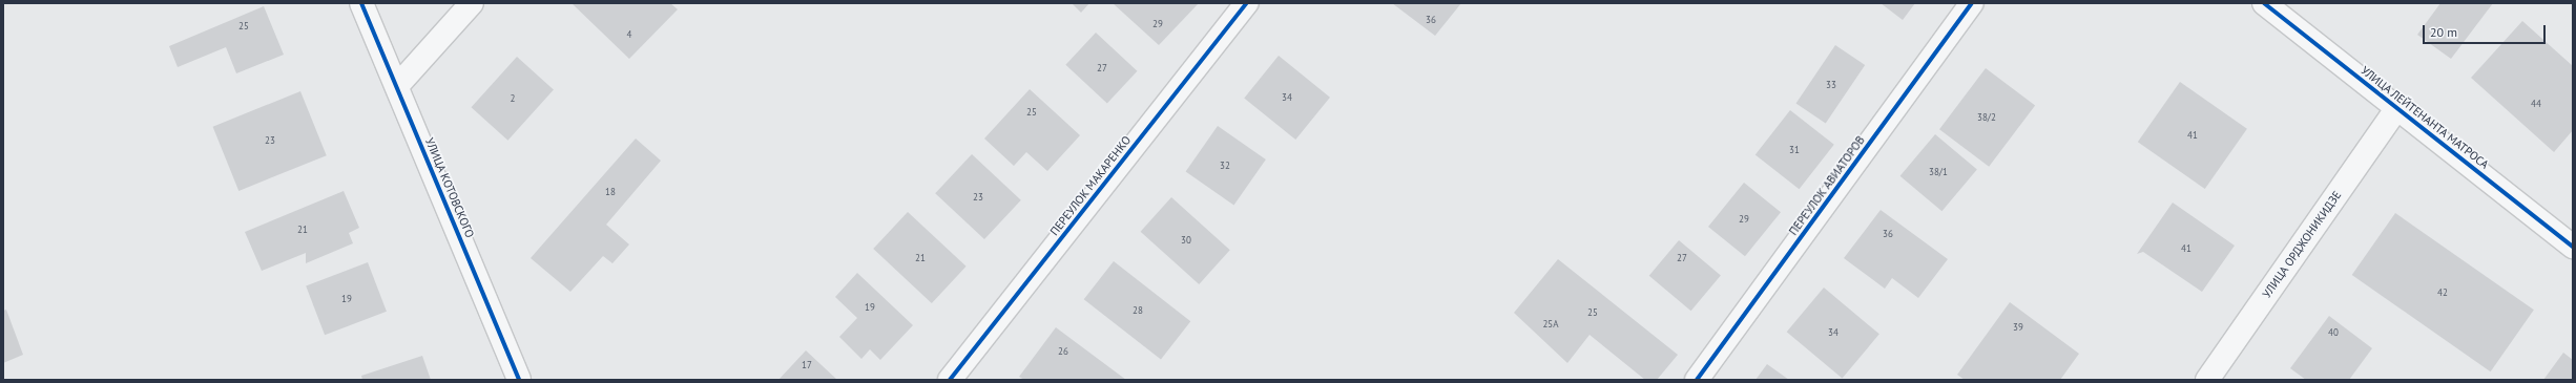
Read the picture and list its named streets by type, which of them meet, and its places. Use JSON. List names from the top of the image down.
{
  "streets": {
    "street": [
      "УЛИЦА ЛЕЙТЕНАНТА МАТРОСА",
      "ПЕРЕУЛОК МАКАРЕНКО",
      "ПЕРЕУЛОК АВИАТОРОВ",
      "УЛИЦА КОТОВСКОГО",
      "УЛИЦА ОРДЖОНИКИДЗЕ"
    ]
  },
  "crossings": [
    ["УЛИЦА ЛЕЙТЕНАНТА МАТРОСА", "УЛИЦА ОРДЖОНИКИДЗЕ"]
  ],
  "house_numbers": [
    "36",
    "29",
    "25",
    "4",
    "27",
    "33",
    "34",
    "2",
    "44",
    "25",
    "38/2",
    "41",
    "23",
    "31",
    "32",
    "38/1",
    "18",
    "23",
    "29",
    "21",
    "36",
    "30",
    "41",
    "21",
    "27",
    "42",
    "19",
    "19",
    "28",
    "25",
    "25А",
    "39",
    "34",
    "40",
    "26",
    "17"
  ],
  "scale_bar": "20 m"
}
